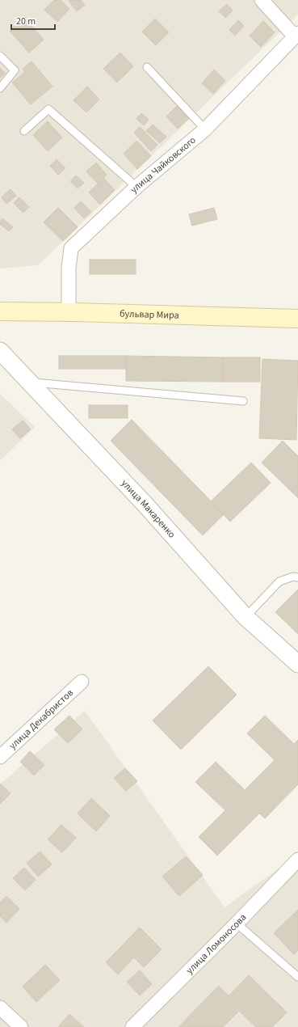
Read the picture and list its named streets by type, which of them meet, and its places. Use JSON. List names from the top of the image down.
{
  "streets": {
    "main road": ["бульвар Мира"],
    "street": [
      "улица Чайковского",
      "улица Макаренко",
      "улица Декабристов",
      "улица Ломоносова"
    ]
  },
  "crossings": [
    ["улица Чайковского", "бульвар Мира"]
  ],
  "scale_bar": "20 m"
}
